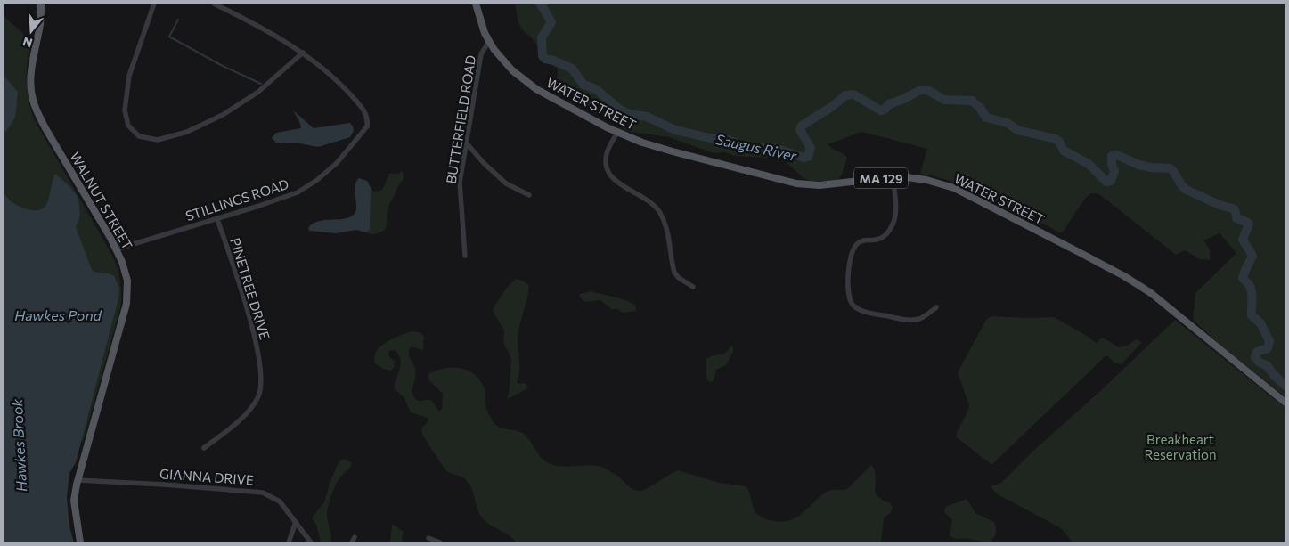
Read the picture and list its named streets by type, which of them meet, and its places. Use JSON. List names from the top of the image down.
{
  "streets": {
    "main road": ["WATER STREET", "MA 129", "WALNUT STREET"],
    "street": [
      "BUTTERFIELD ROAD",
      "STILLINGS ROAD",
      "PINETREE DRIVE",
      "GIANNA DRIVE"
    ]
  },
  "crossings": [
    ["WATER STREET", "BUTTERFIELD ROAD"],
    ["STILLINGS ROAD", "WALNUT STREET"],
    ["STILLINGS ROAD", "PINETREE DRIVE"],
    ["WALNUT STREET", "GIANNA DRIVE"]
  ],
  "water": ["Saugus River", "Hawkes Pond", "Hawkes Brook"],
  "parks": ["Breakheart Reservation"],
  "north": "bottom"
}
